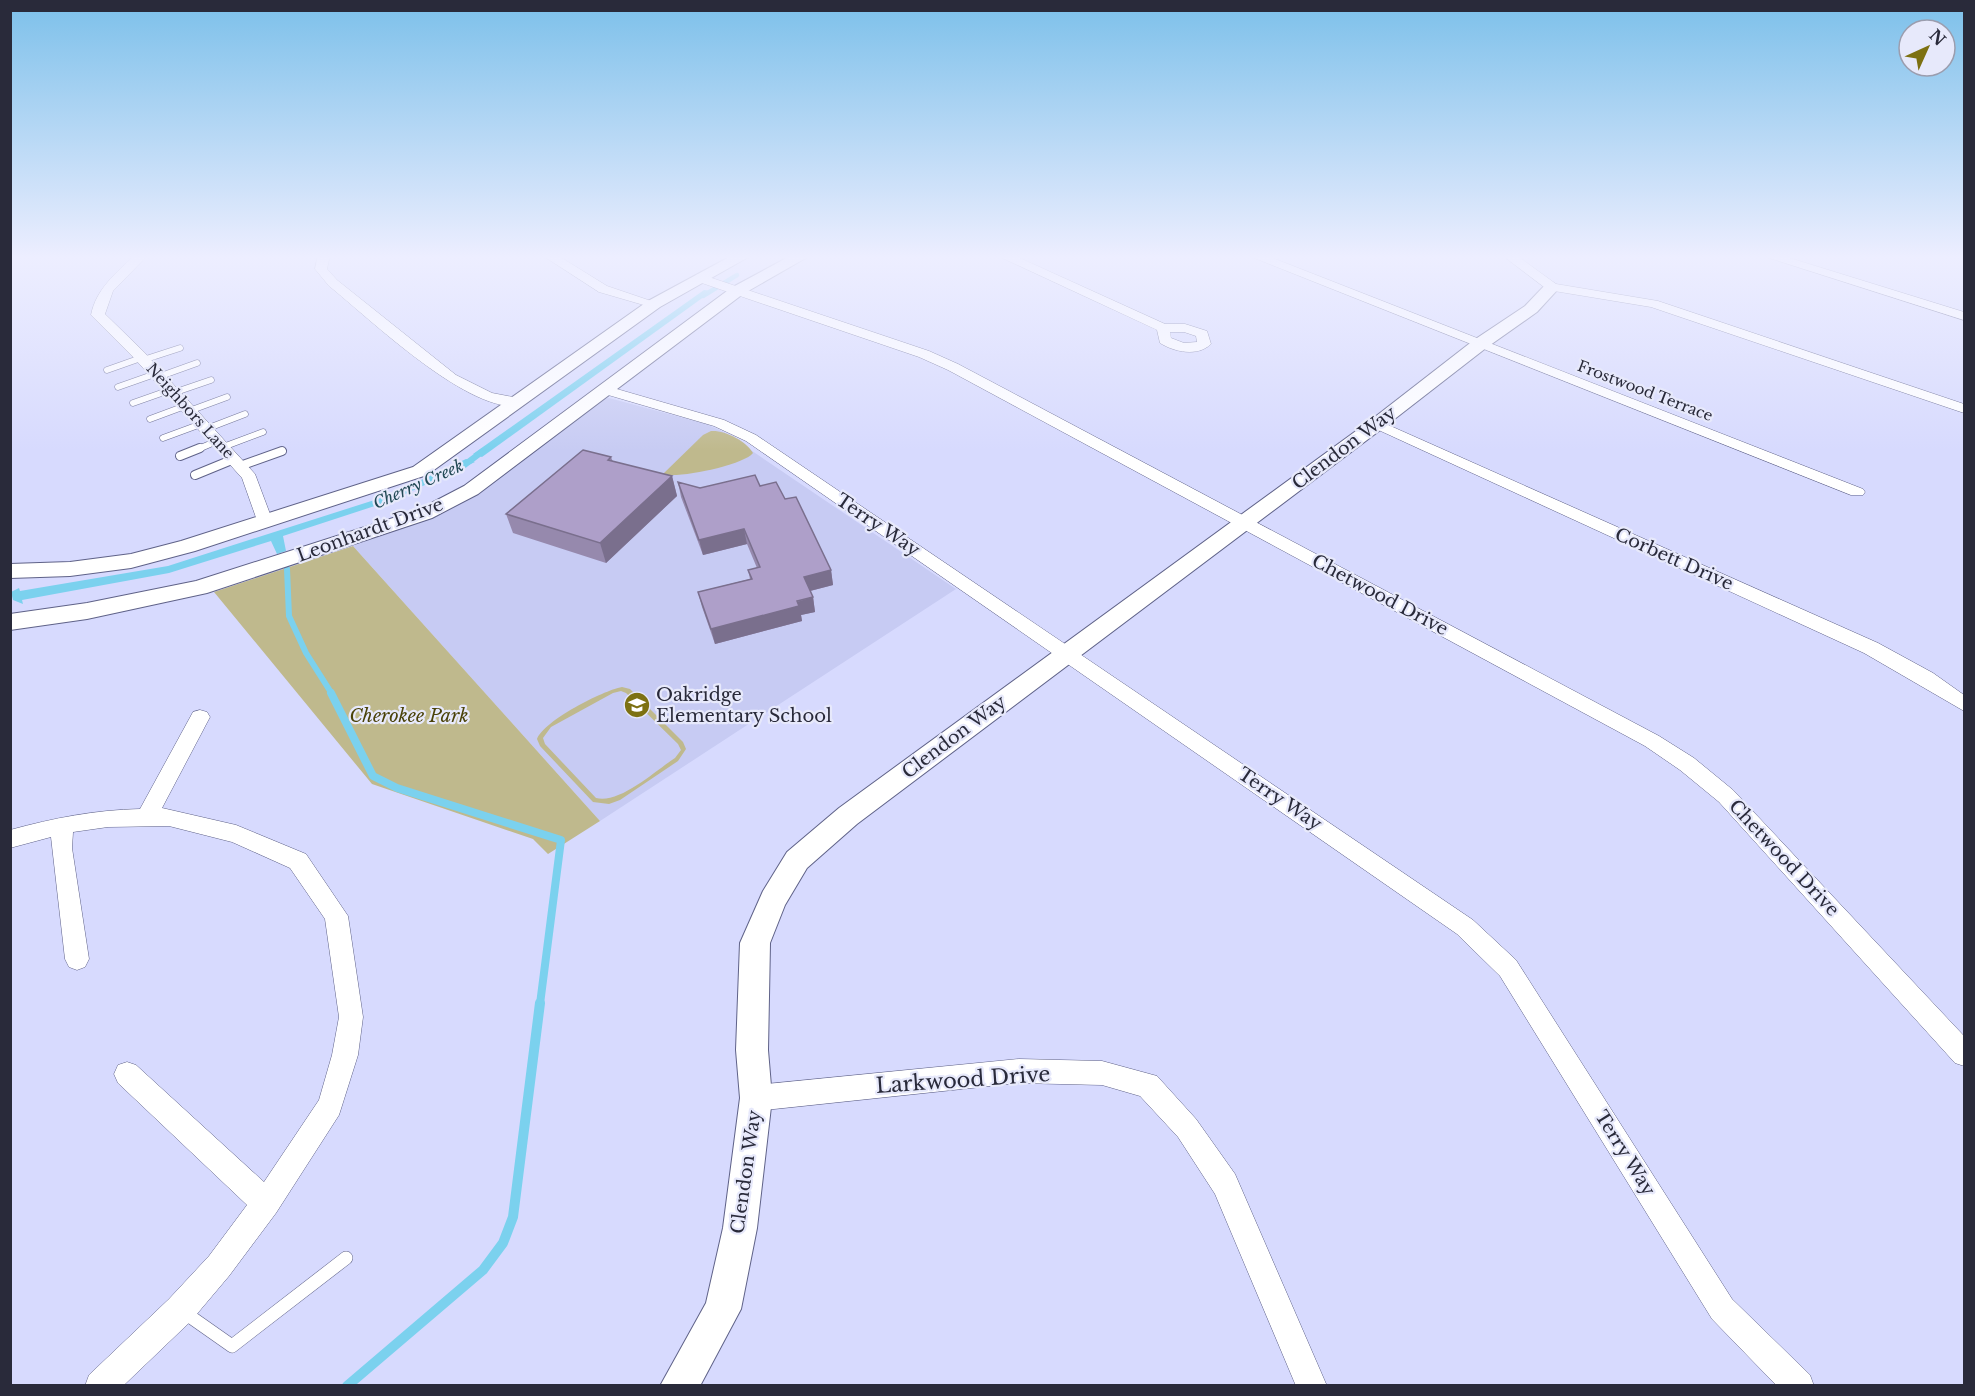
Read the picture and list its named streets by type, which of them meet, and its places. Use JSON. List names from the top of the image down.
{
  "streets": {
    "street": [
      "Frostwood Terrace",
      "Neighbors Lane",
      "Clendon Way",
      "Terry Way",
      "Leonhardt Drive",
      "Corbett Drive",
      "Chetwood Drive",
      "Larkwood Drive"
    ]
  },
  "crossings": [
    ["Frostwood Terrace", "Clendon Way"],
    ["Neighbors Lane", "Leonhardt Drive"],
    ["Clendon Way", "Terry Way"],
    ["Clendon Way", "Corbett Drive"],
    ["Clendon Way", "Chetwood Drive"],
    ["Clendon Way", "Larkwood Drive"],
    ["Terry Way", "Leonhardt Drive"]
  ],
  "water": ["Cherry Creek"],
  "parks": ["Cherokee Park"],
  "places": {
    "school or university": ["Oakridge Elementary School"]
  },
  "north": "top right"
}
